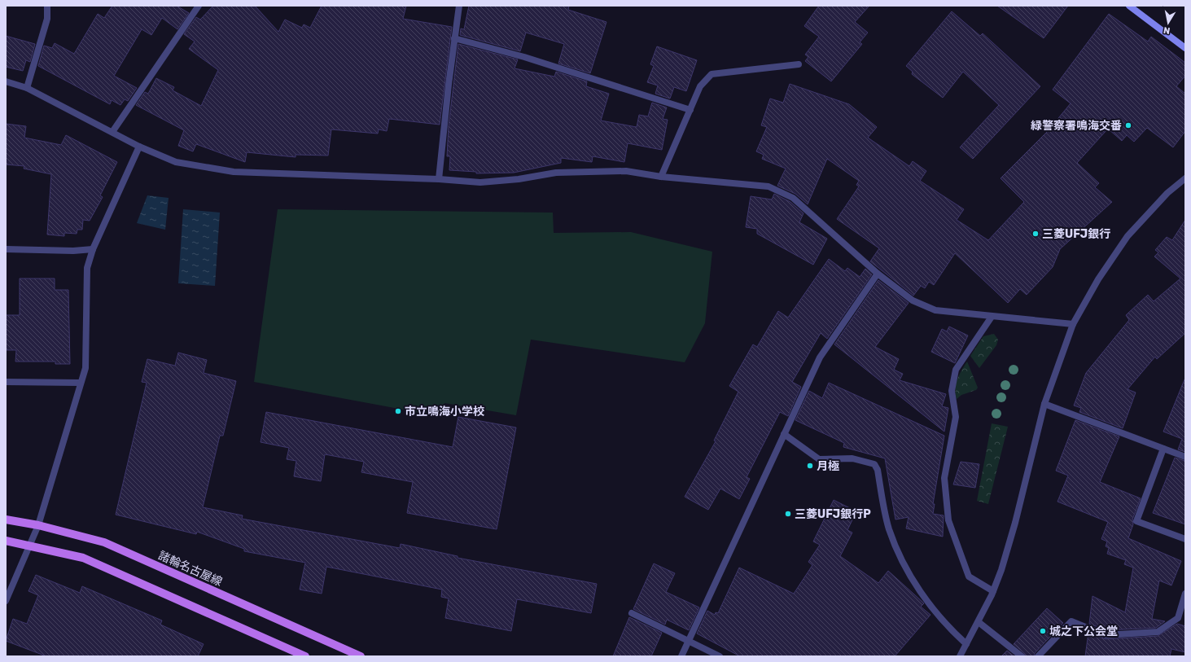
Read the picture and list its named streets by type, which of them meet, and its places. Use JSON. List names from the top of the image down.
{
  "streets": {
    "main road": ["諸輪名古屋線"]
  },
  "places": [
    "緑警察署鳴海交番",
    "三菱UFJ銀行",
    "市立鳴海小学校",
    "月極",
    "三菱UFJ銀行P",
    "城之下公会堂"
  ],
  "north": "bottom"
}
